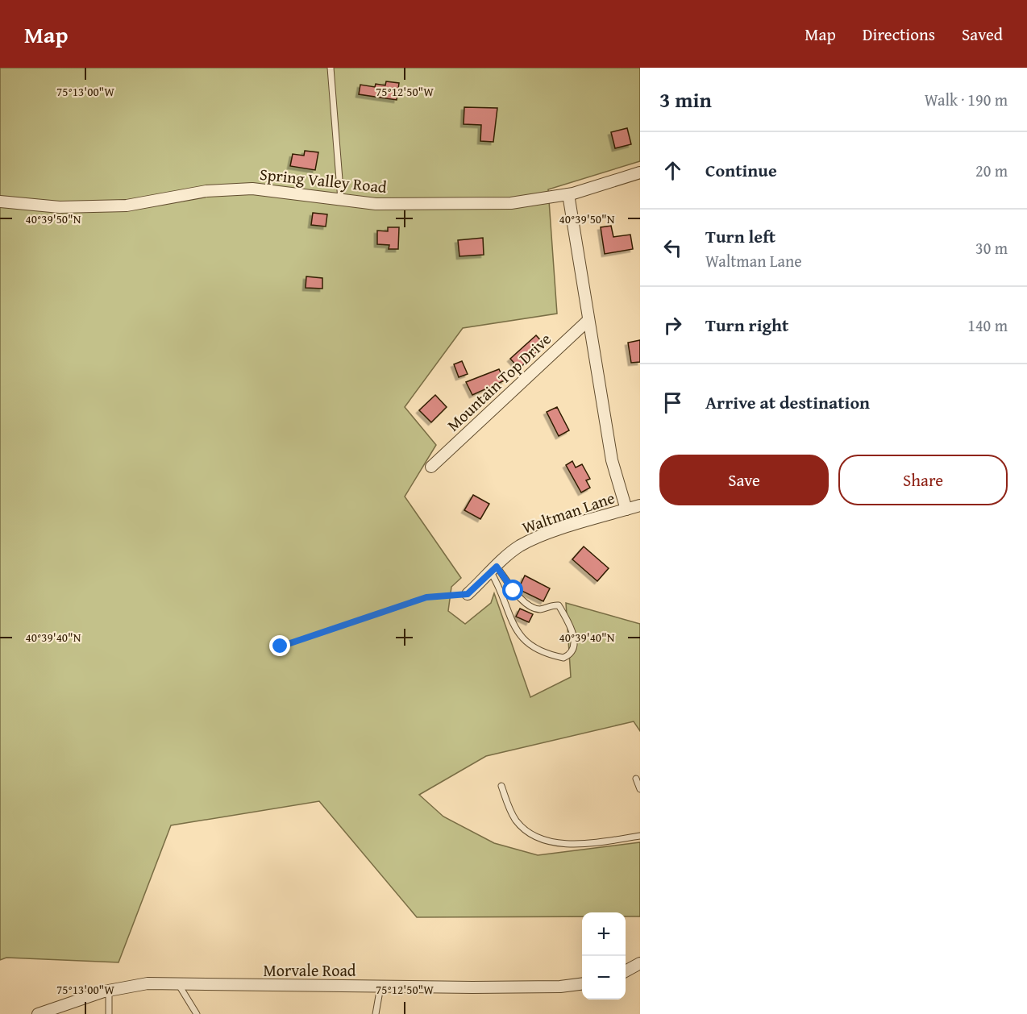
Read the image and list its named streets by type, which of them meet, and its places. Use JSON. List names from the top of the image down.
{
  "streets": {
    "street": [
      "Spring Valley Road",
      "Mountain Top Drive",
      "Waltman Lane",
      "Morvale Road"
    ]
  },
  "page": {
    "header": "Map",
    "nav": ["Map", "Directions", "Saved"],
    "heading": ["3 min", "Walk · 190 m"],
    "list": [
      ["Continue", "20 m"],
      ["Turn left", "Waltman Lane", "30 m"],
      ["Turn right", "140 m"],
      "Arrive at destination"
    ],
    "buttons": ["Save", "Share"],
    "map_buttons": ["+", "−"]
  },
  "coordinates": [
    "75°13'00\"W",
    "75°12'50\"W",
    "40°39'50\"N",
    "40°39'40\"N"
  ]
}
